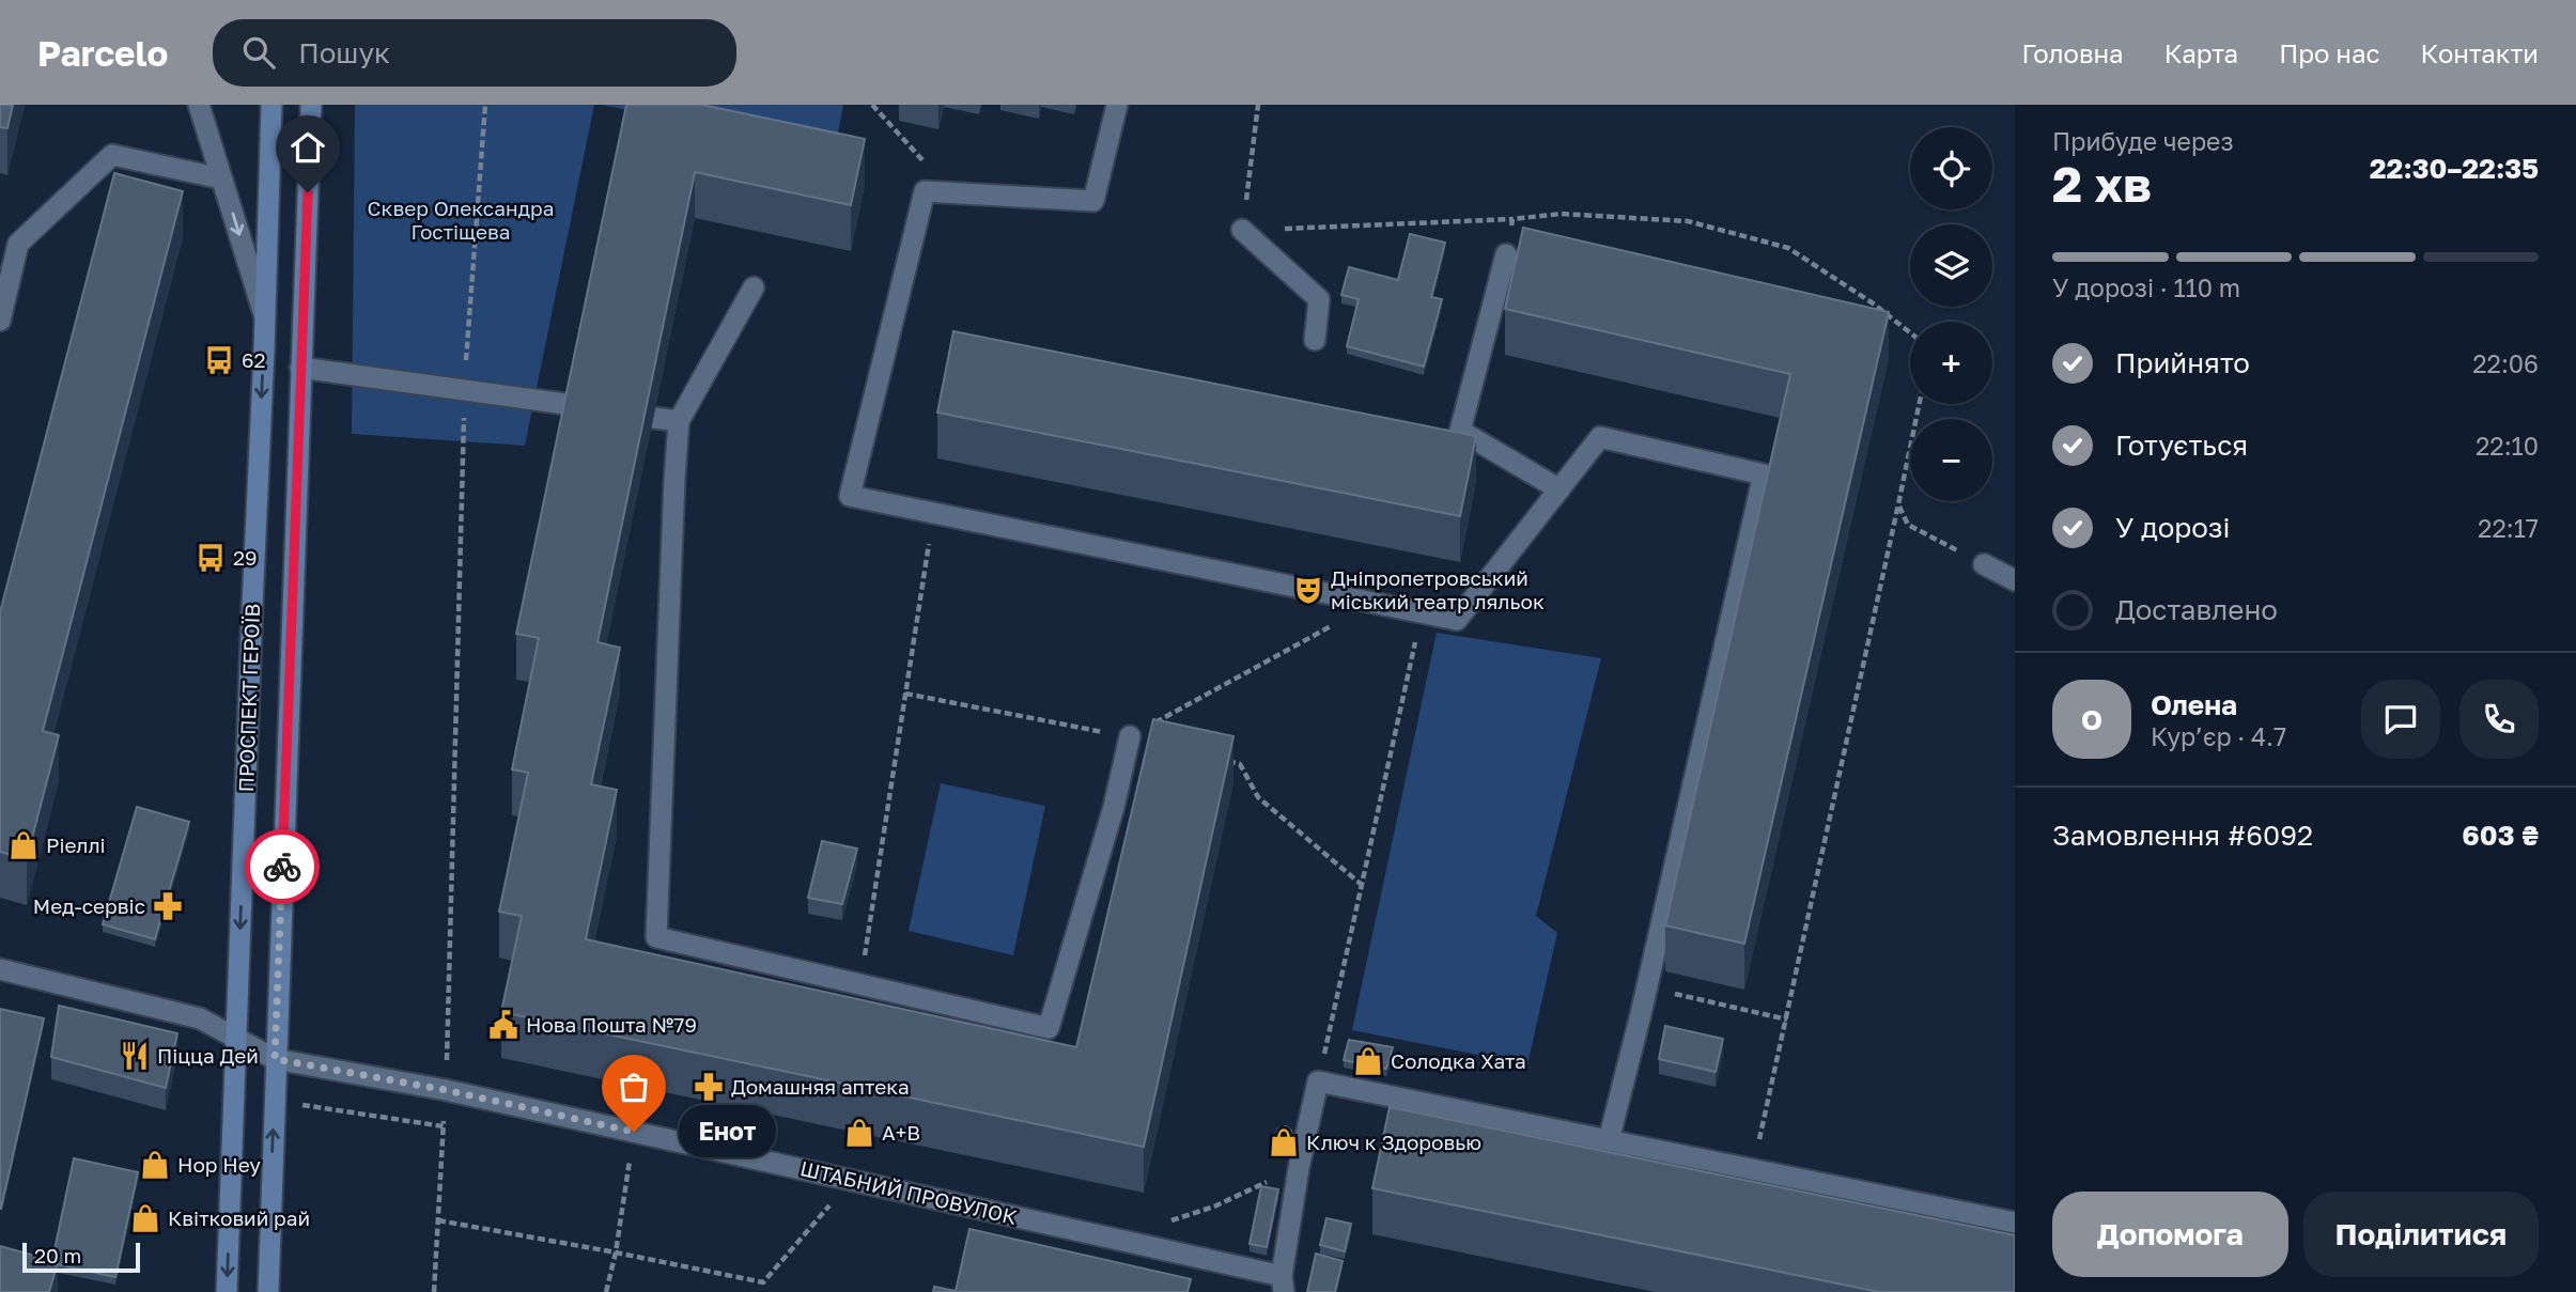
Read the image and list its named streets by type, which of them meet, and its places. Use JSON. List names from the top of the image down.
{
  "streets": {
    "main road": ["ПРОСПЕКТ ГЕРОЇВ"],
    "street": ["ШТАБНИЙ ПРОВУЛОК"]
  },
  "crossings": [
    ["ПРОСПЕКТ ГЕРОЇВ", "ШТАБНИЙ ПРОВУЛОК"]
  ],
  "parks": ["Сквер Олександра Гостіщева"],
  "places": {
    "bus stop": ["62", "29"],
    "theatre": ["Дніпропетровський міський театр ляльок"],
    "shop": [
      "Ріеллі",
      "Солодка Хата",
      "A+B",
      "Ключ к Здоровью",
      "Hop Hey",
      "Квітковий рай"
    ],
    "pharmacy": ["Мед-сервіс", "Домашняя аптека"],
    "public building": ["Нова Пошта №79"],
    "restaurant": ["Піцца Дей"],
    "other": ["Енот"]
  },
  "scale_bar": "20 m",
  "page": {
    "header": "Parcelo",
    "search": "Пошук",
    "nav": [
      "Головна",
      "Карта",
      "Про нас",
      "Контакти"
    ],
    "heading": ["2 хв", "Прибуде через", "22:30–22:35"],
    "panel": [
      "Олена",
      "Кур’єр · 4.7",
      "Замовлення #6092",
      "603 ₴"
    ],
    "map_buttons": ["+", "−"],
    "bar": "У дорозі · 110 m",
    "list": [
      ["Прийнято", "22:06"],
      ["Готується", "22:10"],
      ["У дорозі", "22:17"],
      "Доставлено"
    ],
    "round": "О",
    "bubble": "Енот",
    "buttons": ["Допомога", "Поділитися"],
    "scale": "20 m"
  }
}
